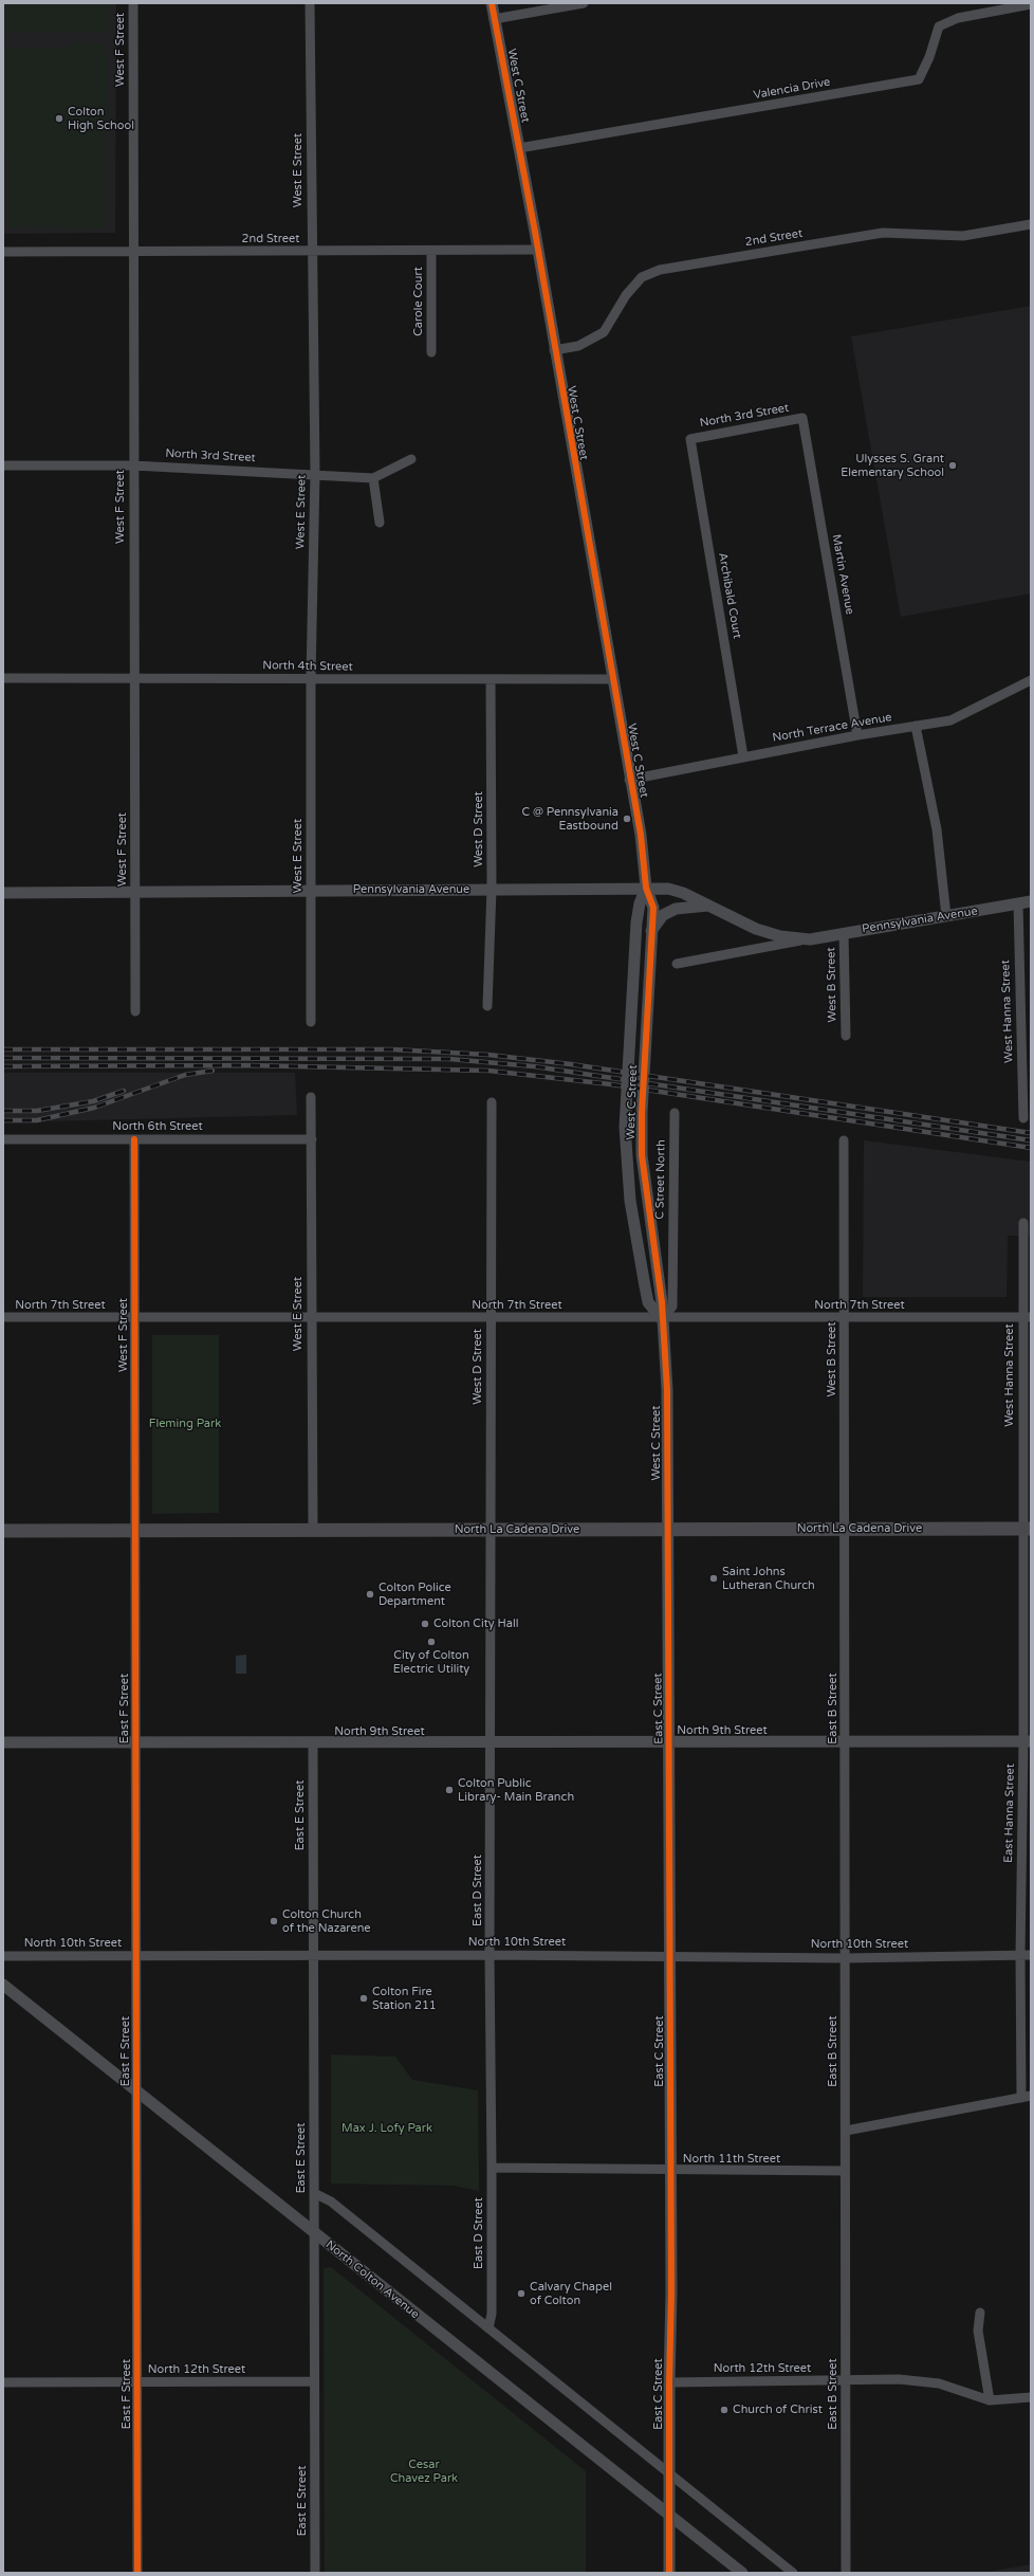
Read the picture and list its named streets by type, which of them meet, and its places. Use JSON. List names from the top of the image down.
{
  "streets": {
    "main road": ["North La Cadena Drive"],
    "street": [
      "West F Street",
      "West C Street",
      "Valencia Drive",
      "West E Street",
      "2nd Street",
      "Carole Court",
      "North 3rd Street",
      "Martin Avenue",
      "Archibald Court",
      "North 4th Street",
      "North Terrace Avenue",
      "West D Street",
      "Pennsylvania Avenue",
      "West B Street",
      "West Hanna Street",
      "North 6th Street",
      "C Street North",
      "North 7th Street",
      "East F Street",
      "East C Street",
      "East B Street",
      "North 9th Street",
      "East Hanna Street",
      "East E Street",
      "East D Street",
      "North 10th Street",
      "North 11th Street",
      "North Colton Avenue",
      "North 12th Street"
    ]
  },
  "crossings": [
    ["West F Street", "2nd Street"],
    ["West F Street", "North 3rd Street"],
    ["West F Street", "North 4th Street"],
    ["West F Street", "Pennsylvania Avenue"],
    ["West F Street", "North 6th Street"],
    ["West F Street", "North 7th Street"],
    ["West F Street", "North La Cadena Drive"],
    ["West F Street", "East F Street"],
    ["West C Street", "Valencia Drive"],
    ["West C Street", "2nd Street"],
    ["West C Street", "North 4th Street"],
    ["West C Street", "North Terrace Avenue"],
    ["West C Street", "Pennsylvania Avenue"],
    ["West C Street", "C Street North"],
    ["West C Street", "North 7th Street"],
    ["West C Street", "North La Cadena Drive"],
    ["West C Street", "East C Street"],
    ["West E Street", "2nd Street"],
    ["West E Street", "North 3rd Street"],
    ["West E Street", "North 4th Street"],
    ["West E Street", "Pennsylvania Avenue"],
    ["West E Street", "North 6th Street"],
    ["West E Street", "North 7th Street"],
    ["West E Street", "North La Cadena Drive"],
    ["2nd Street", "Carole Court"],
    ["North 3rd Street", "Martin Avenue"],
    ["North 3rd Street", "Archibald Court"],
    ["Martin Avenue", "North Terrace Avenue"],
    ["Archibald Court", "North Terrace Avenue"],
    ["North 4th Street", "West D Street"],
    ["West D Street", "Pennsylvania Avenue"],
    ["West D Street", "North 7th Street"],
    ["West D Street", "North La Cadena Drive"],
    ["West D Street", "East D Street"],
    ["Pennsylvania Avenue", "West B Street"],
    ["Pennsylvania Avenue", "West Hanna Street"],
    ["West B Street", "North 7th Street"],
    ["West B Street", "North La Cadena Drive"],
    ["West B Street", "East B Street"],
    ["West Hanna Street", "North 7th Street"],
    ["West Hanna Street", "North La Cadena Drive"],
    ["West Hanna Street", "East Hanna Street"],
    ["C Street North", "North 7th Street"],
    ["North La Cadena Drive", "East F Street"],
    ["North La Cadena Drive", "East C Street"],
    ["North La Cadena Drive", "East B Street"],
    ["North La Cadena Drive", "East Hanna Street"],
    ["North La Cadena Drive", "East D Street"],
    ["East F Street", "North 9th Street"],
    ["East F Street", "North 10th Street"],
    ["East F Street", "North Colton Avenue"],
    ["East F Street", "North 12th Street"],
    ["East C Street", "North 9th Street"],
    ["East C Street", "North 10th Street"],
    ["East C Street", "North 11th Street"],
    ["East C Street", "North Colton Avenue"],
    ["East C Street", "North 12th Street"],
    ["East B Street", "North 9th Street"],
    ["East B Street", "North 10th Street"],
    ["East B Street", "North 11th Street"],
    ["East B Street", "North 12th Street"],
    ["North 9th Street", "East Hanna Street"],
    ["North 9th Street", "East E Street"],
    ["North 9th Street", "East D Street"],
    ["East Hanna Street", "North 10th Street"],
    ["East E Street", "North 10th Street"],
    ["East E Street", "North Colton Avenue"],
    ["East E Street", "North 12th Street"],
    ["East D Street", "North 10th Street"],
    ["East D Street", "North 11th Street"]
  ],
  "parks": ["Fleming Park", "Max J. Lofy Park", "Cesar Chavez Park"],
  "places": [
    "Colton High School",
    "Ulysses S. Grant Elementary School",
    "C @ Pennsylvania Eastbound",
    "Saint Johns Lutheran Church",
    "Colton Police Department",
    "Colton City Hall",
    "City of Colton Electric Utility",
    "Colton Public Library- Main Branch",
    "Colton Church of the Nazarene",
    "Colton Fire Station 211",
    "Calvary Chapel of Colton",
    "Church of Christ"
  ]
}
